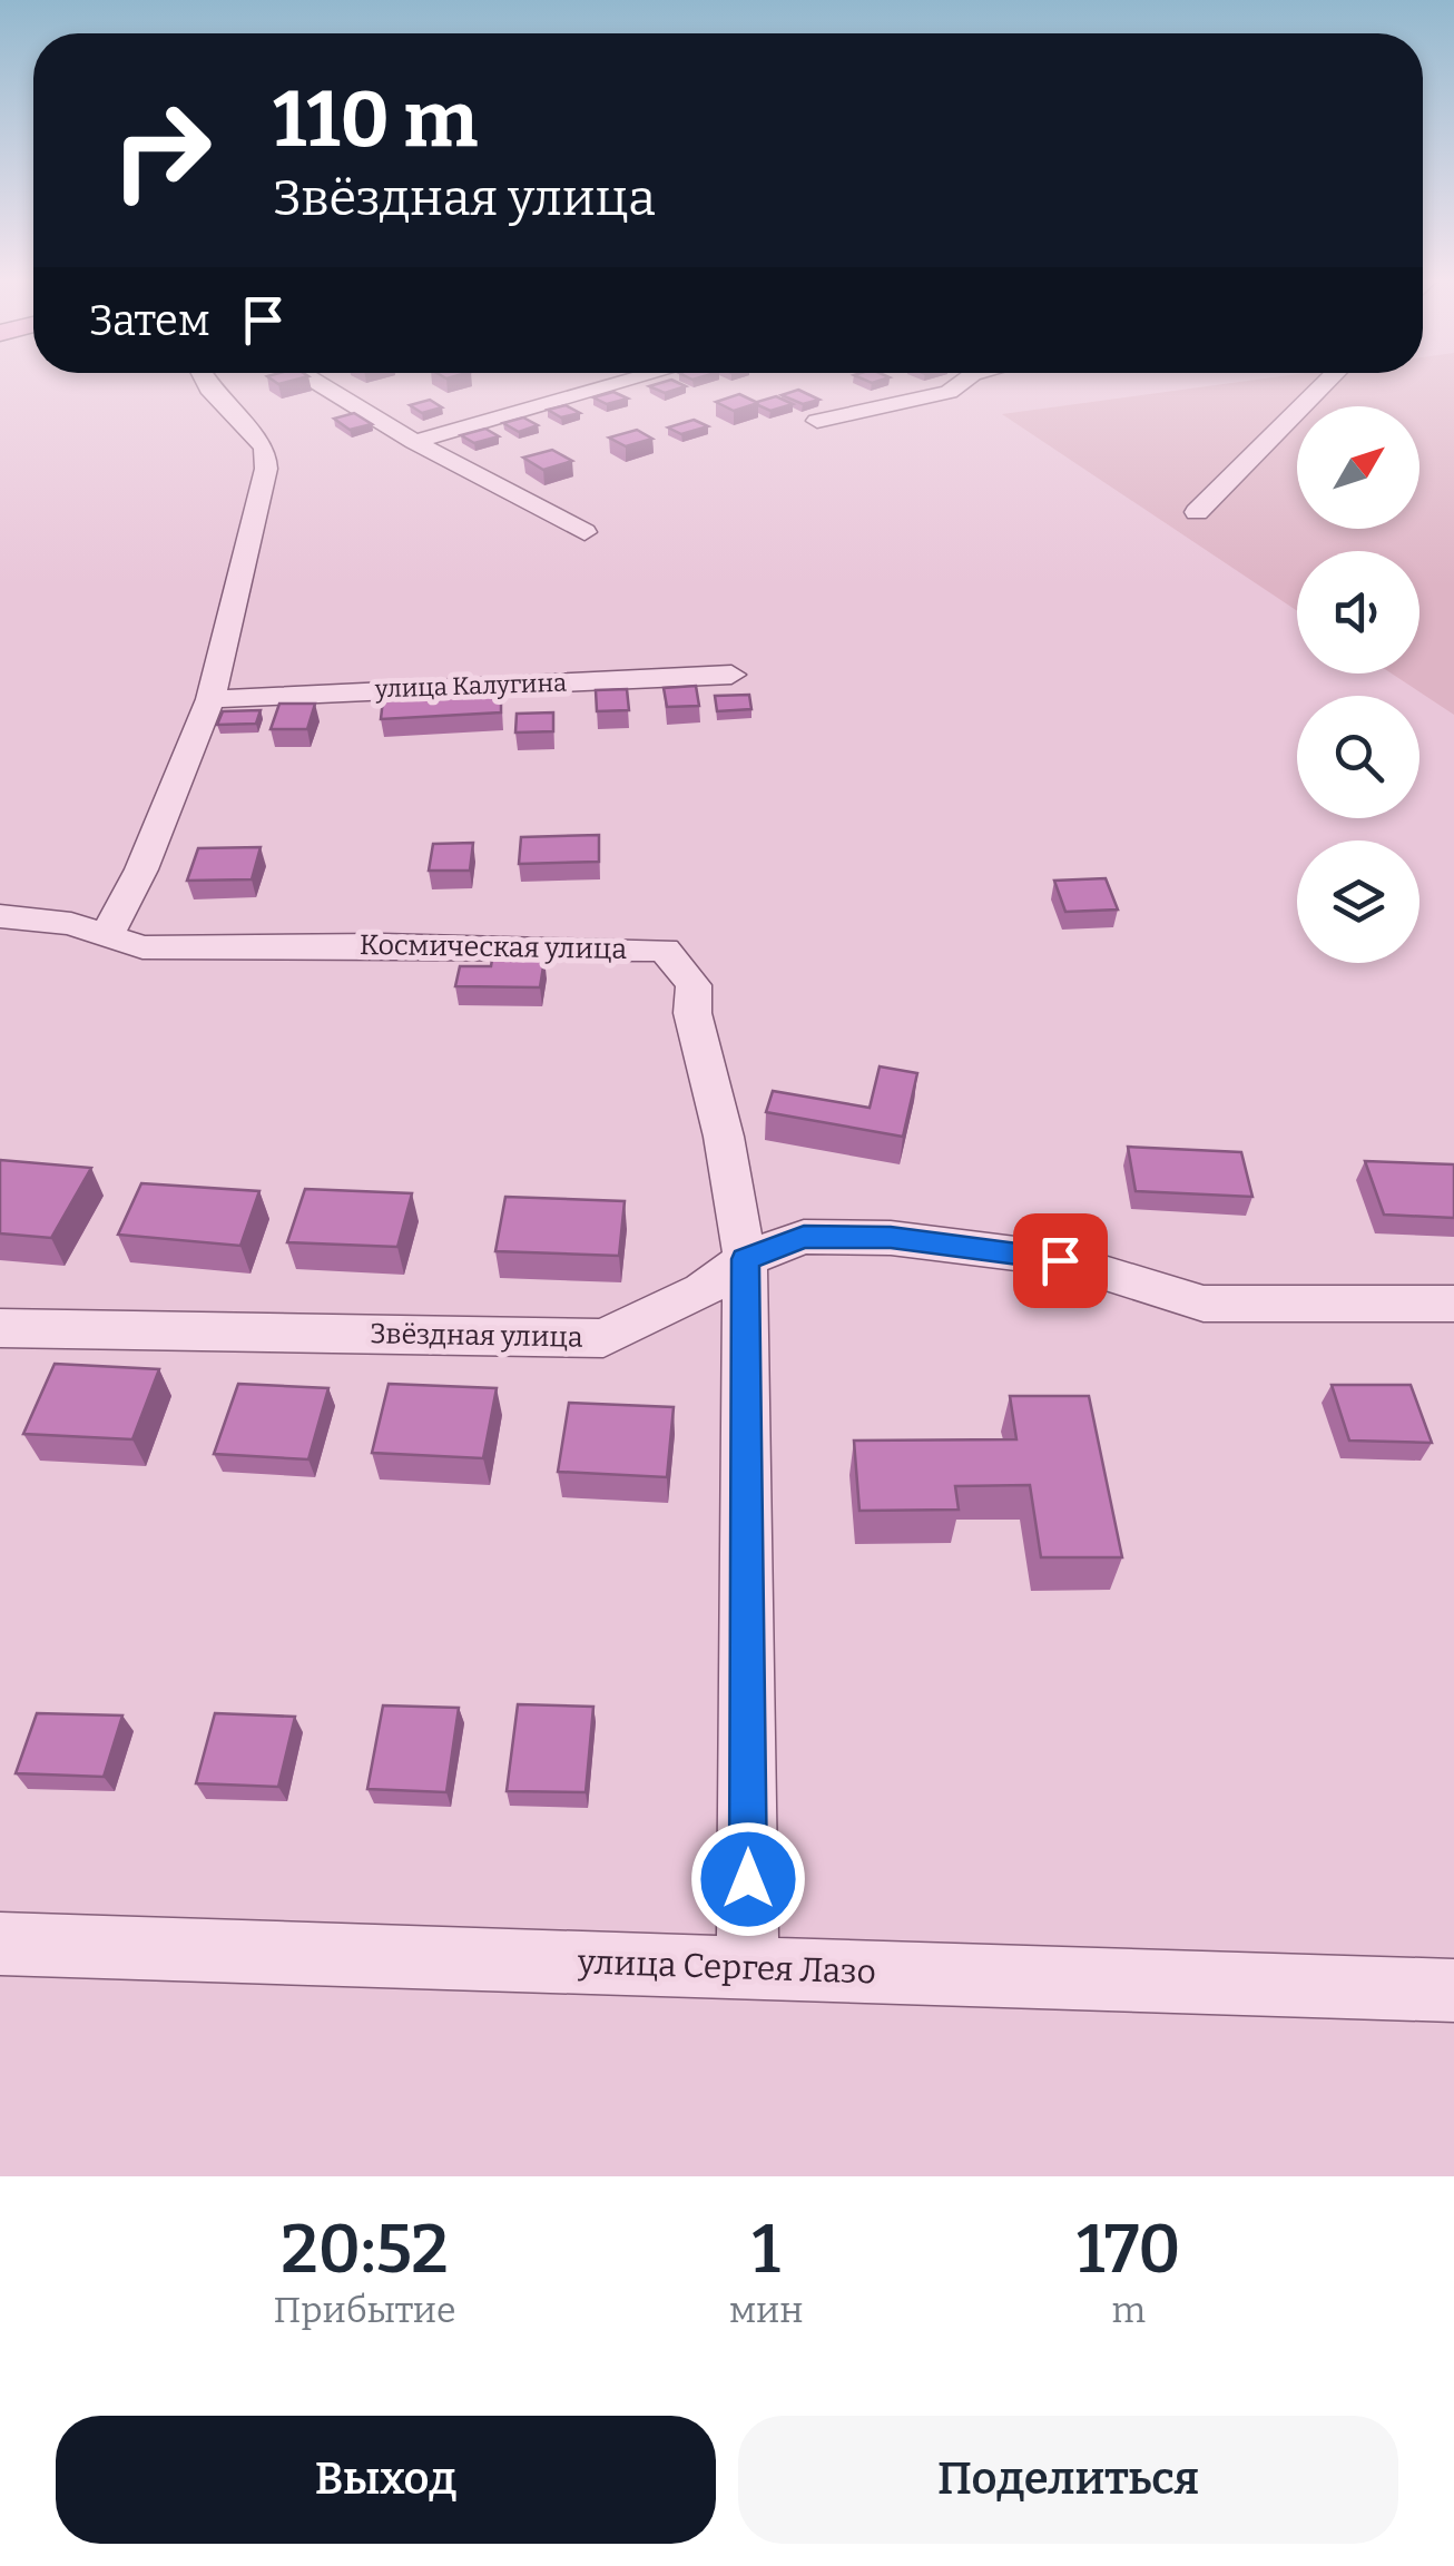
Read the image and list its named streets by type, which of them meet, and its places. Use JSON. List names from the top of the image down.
{
  "streets": {
    "street": [
      "улица Калугина",
      "Космическая улица",
      "Звёздная улица",
      "улица Сергея Лазо"
    ]
  },
  "crossings": [
    ["Космическая улица", "Звёздная улица"],
    ["Космическая улица", "улица Сергея Лазо"]
  ],
  "north": "top right",
  "page": {
    "turn": ["110 m", "Звёздная улица"],
    "then": "Затем",
    "eta": [
      "20:52",
      "Прибытие",
      "1",
      "мин",
      "170",
      "m"
    ],
    "buttons": ["Выход", "Поделиться"]
  }
}
